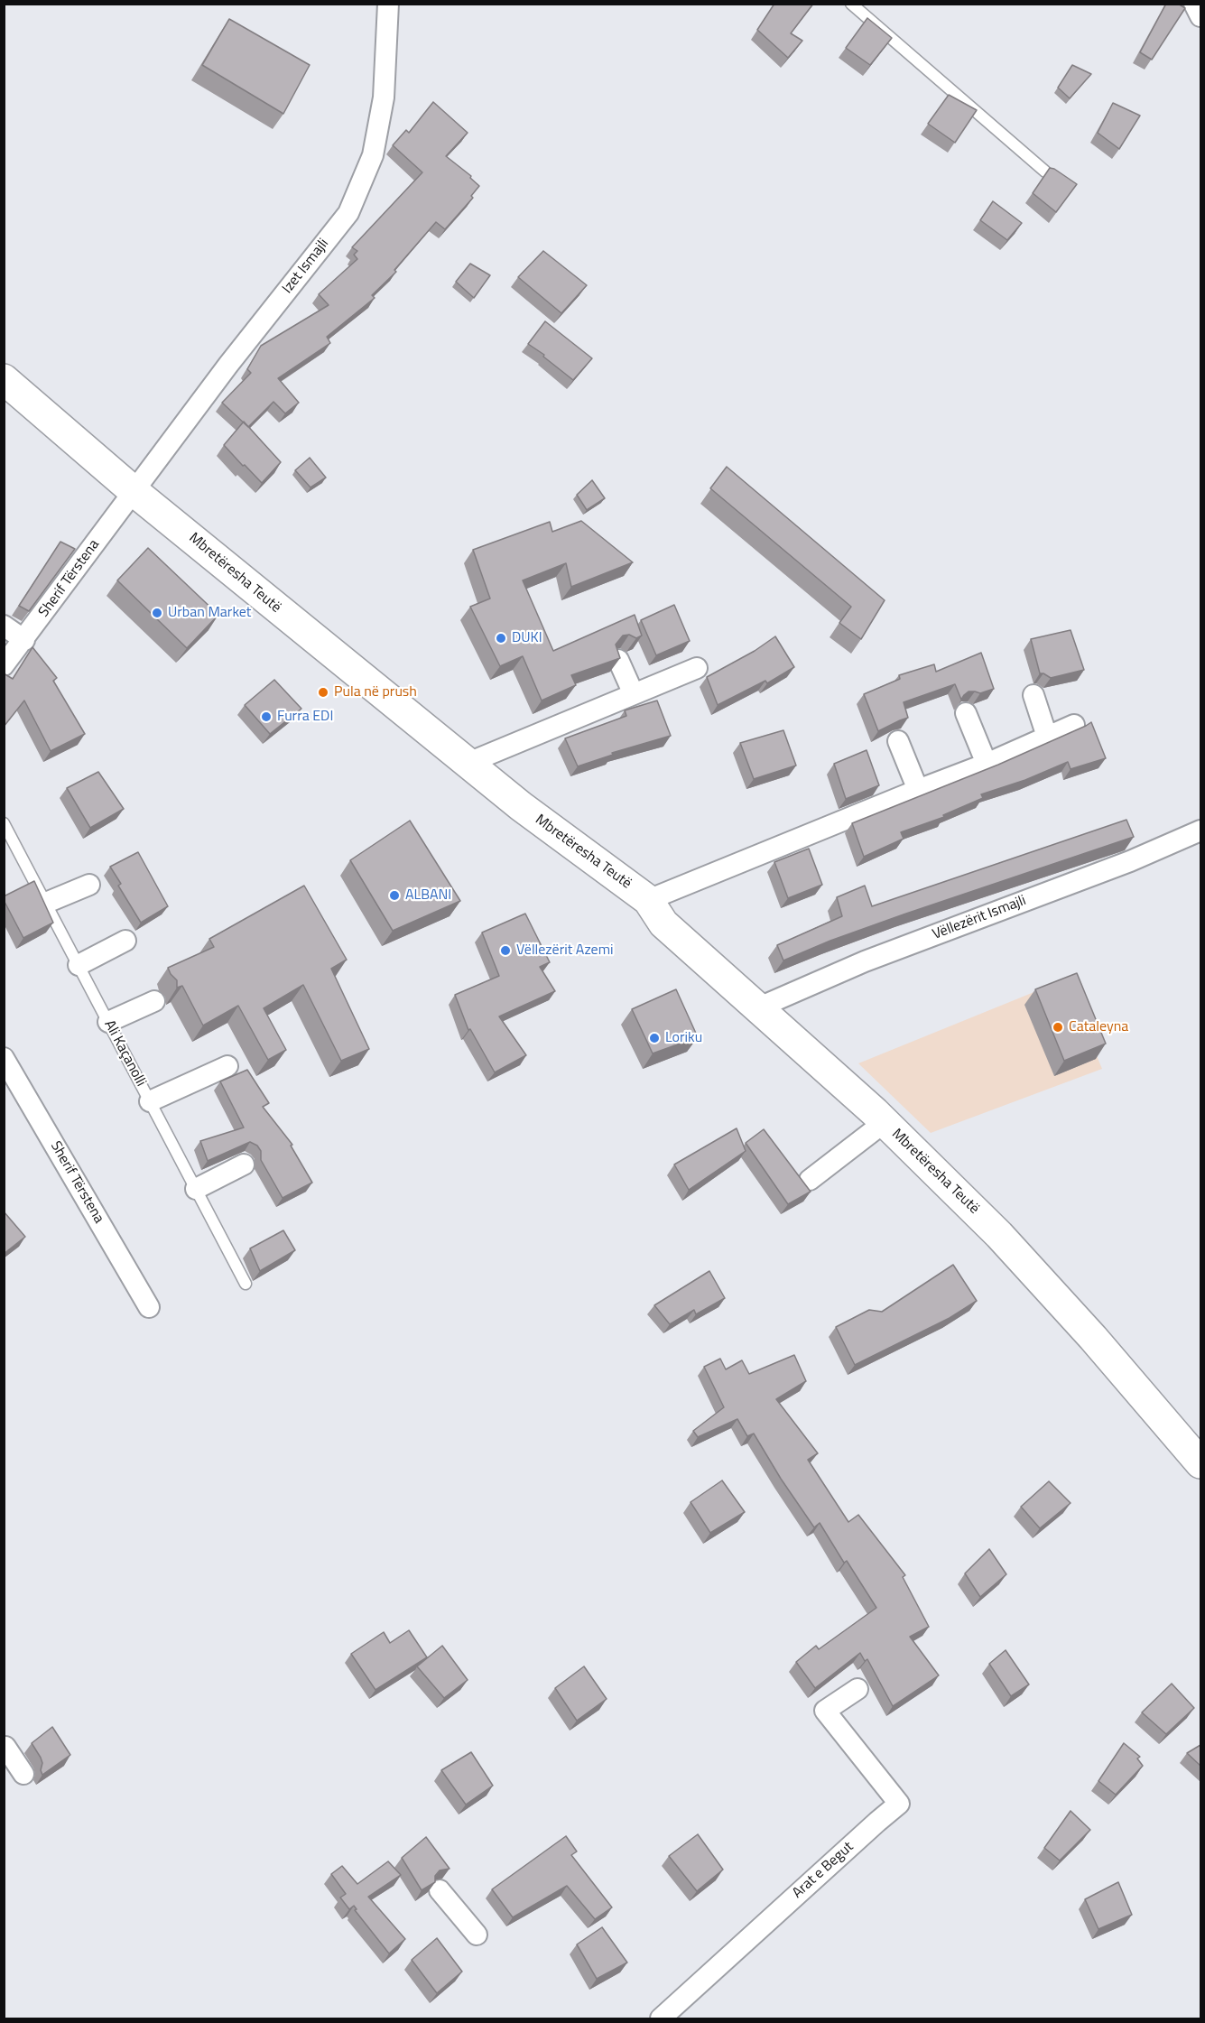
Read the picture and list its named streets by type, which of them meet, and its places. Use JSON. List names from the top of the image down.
{
  "streets": {
    "main road": ["Mbretëresha Teutë"],
    "street": [
      "Izet Ismajli",
      "Sherif Tërstena",
      "Vëllezërit Ismajli",
      "Arat e Begut"
    ],
    "lane": ["Ali Kaçanolli"]
  },
  "crossings": [
    ["Izet Ismajli", "Mbretëresha Teutë"],
    ["Izet Ismajli", "Sherif Tërstena"],
    ["Mbretëresha Teutë", "Sherif Tërstena"],
    ["Mbretëresha Teutë", "Vëllezërit Ismajli"]
  ],
  "places": [
    "Urban Market",
    "DUKI",
    "Pula në prush",
    "Furra EDI",
    "ALBANI",
    "Vëllezërit Azemi",
    "Cataleyna",
    "Loriku"
  ]
}
